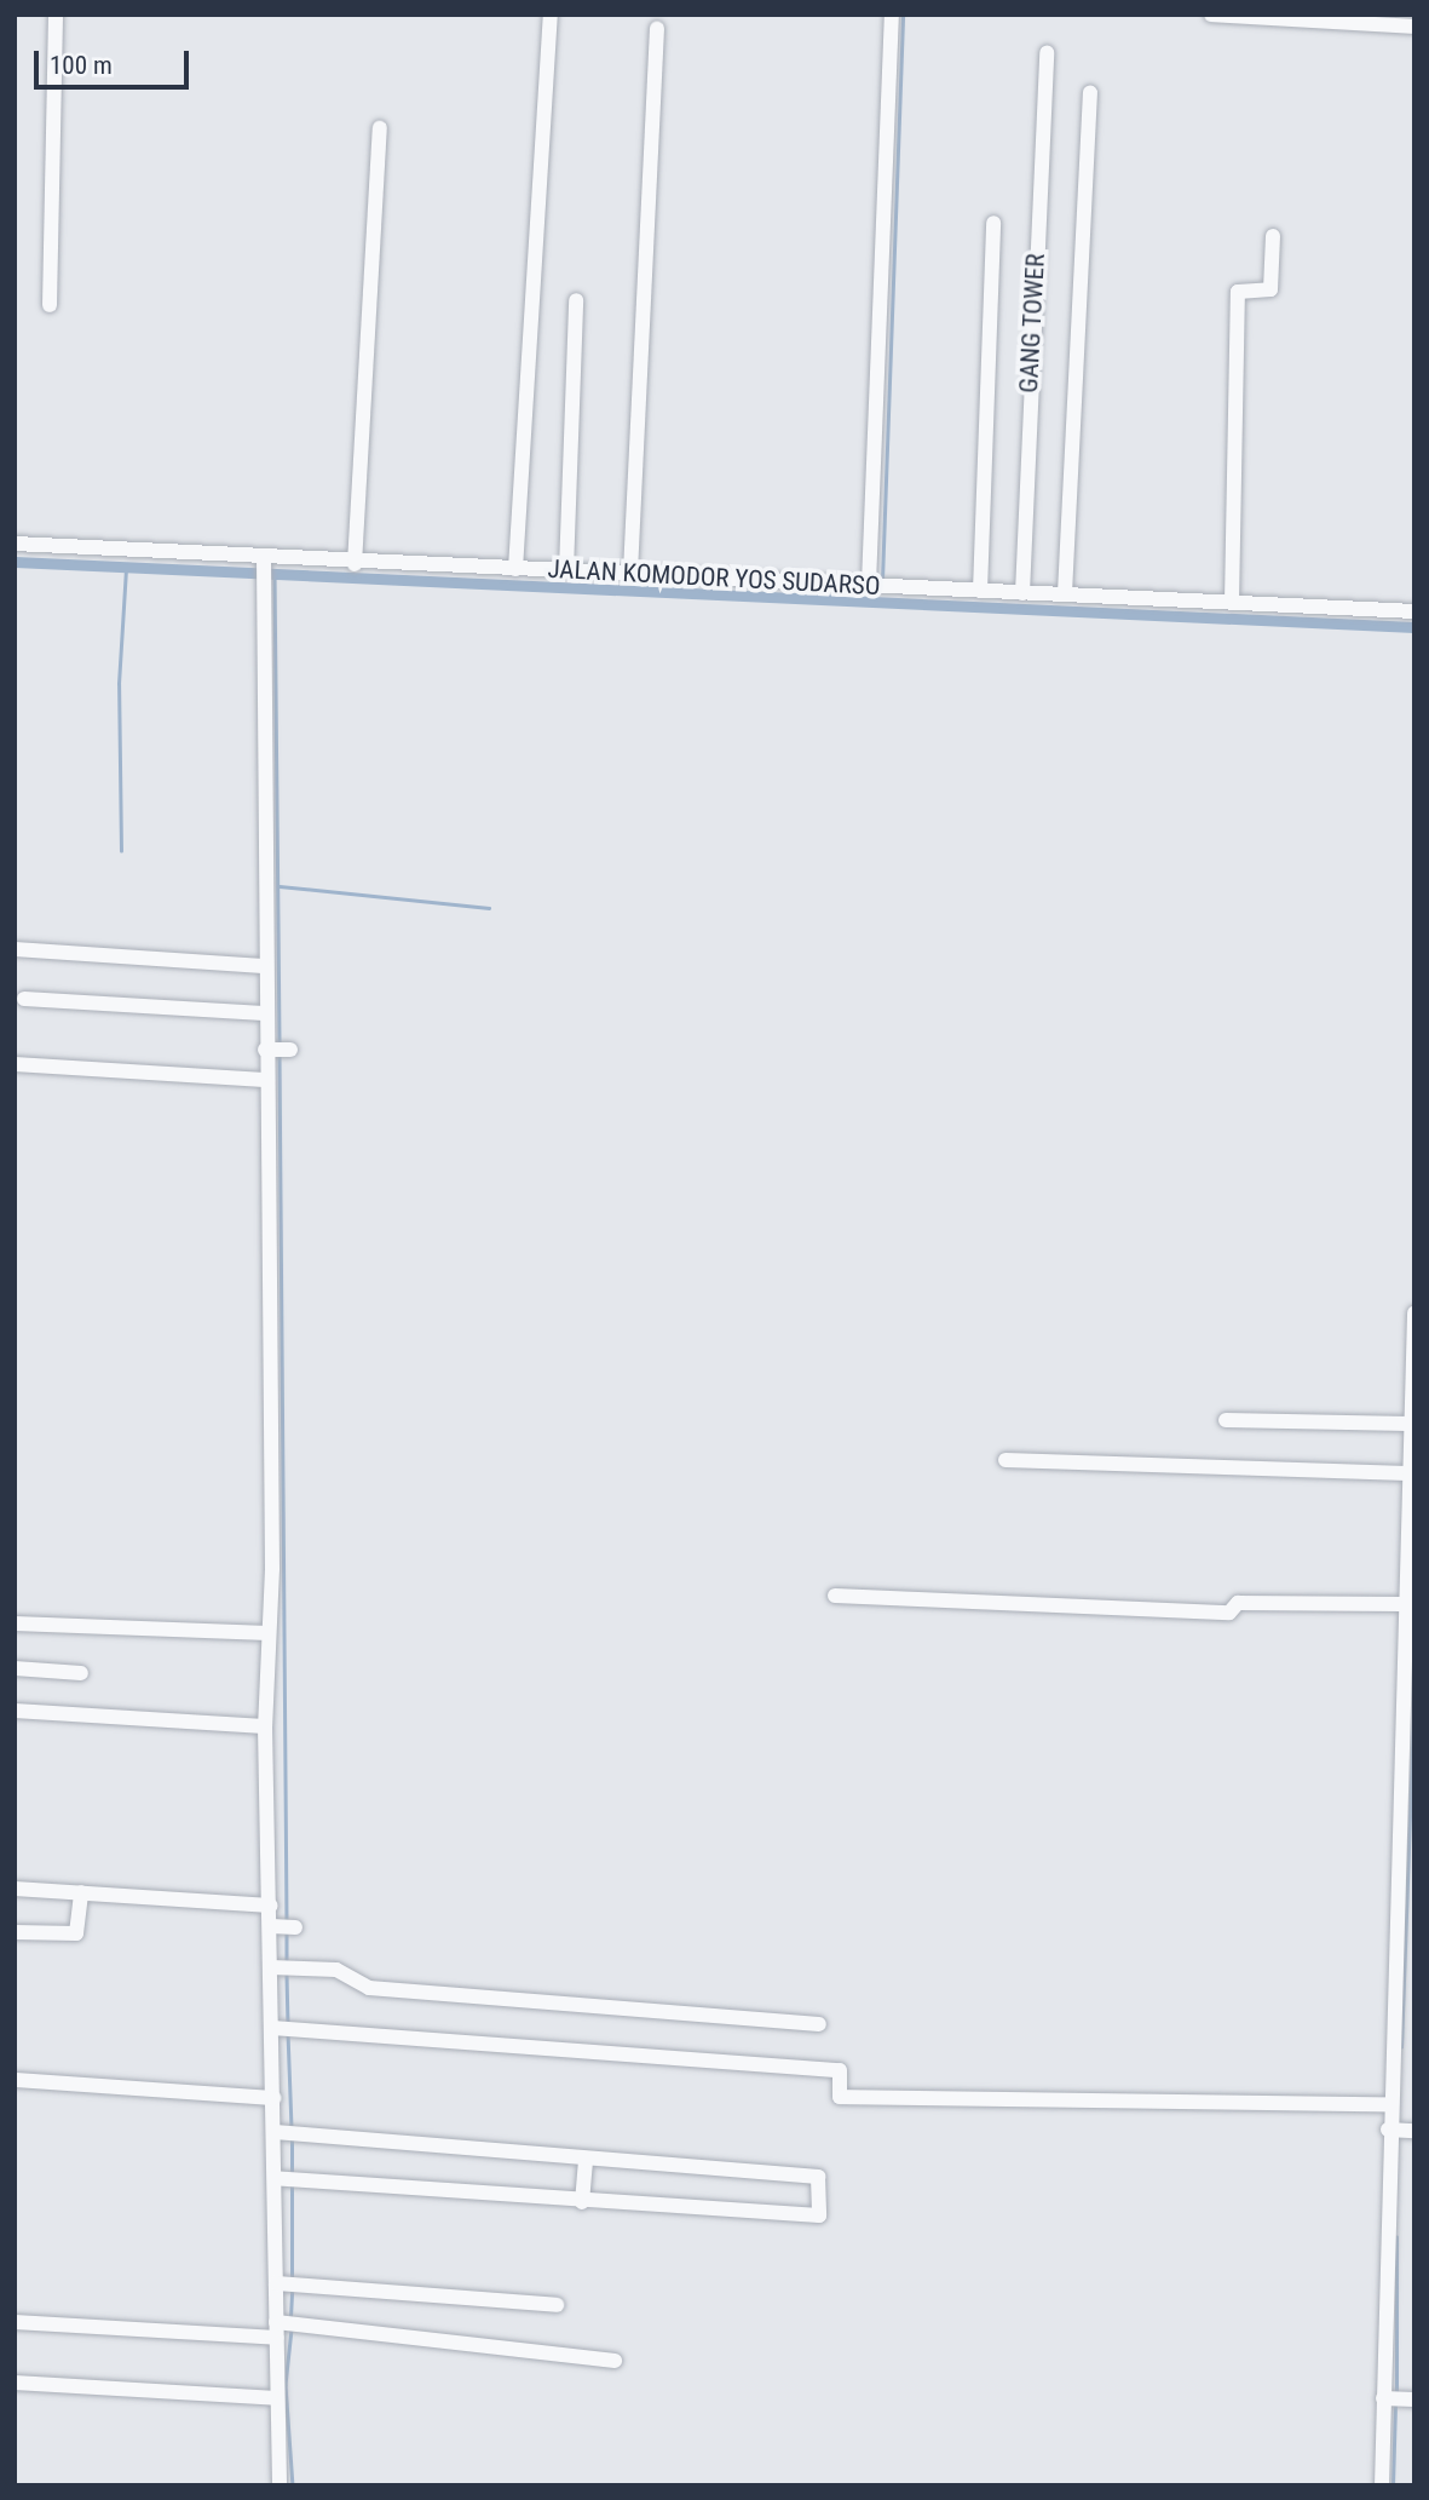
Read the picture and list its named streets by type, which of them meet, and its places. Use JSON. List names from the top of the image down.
{
  "streets": {
    "street": ["GANG TOWER", "JALAN KOMODOR YOS SUDARSO"]
  },
  "crossings": [
    ["GANG TOWER", "JALAN KOMODOR YOS SUDARSO"]
  ],
  "scale_bar": "100 m"
}
